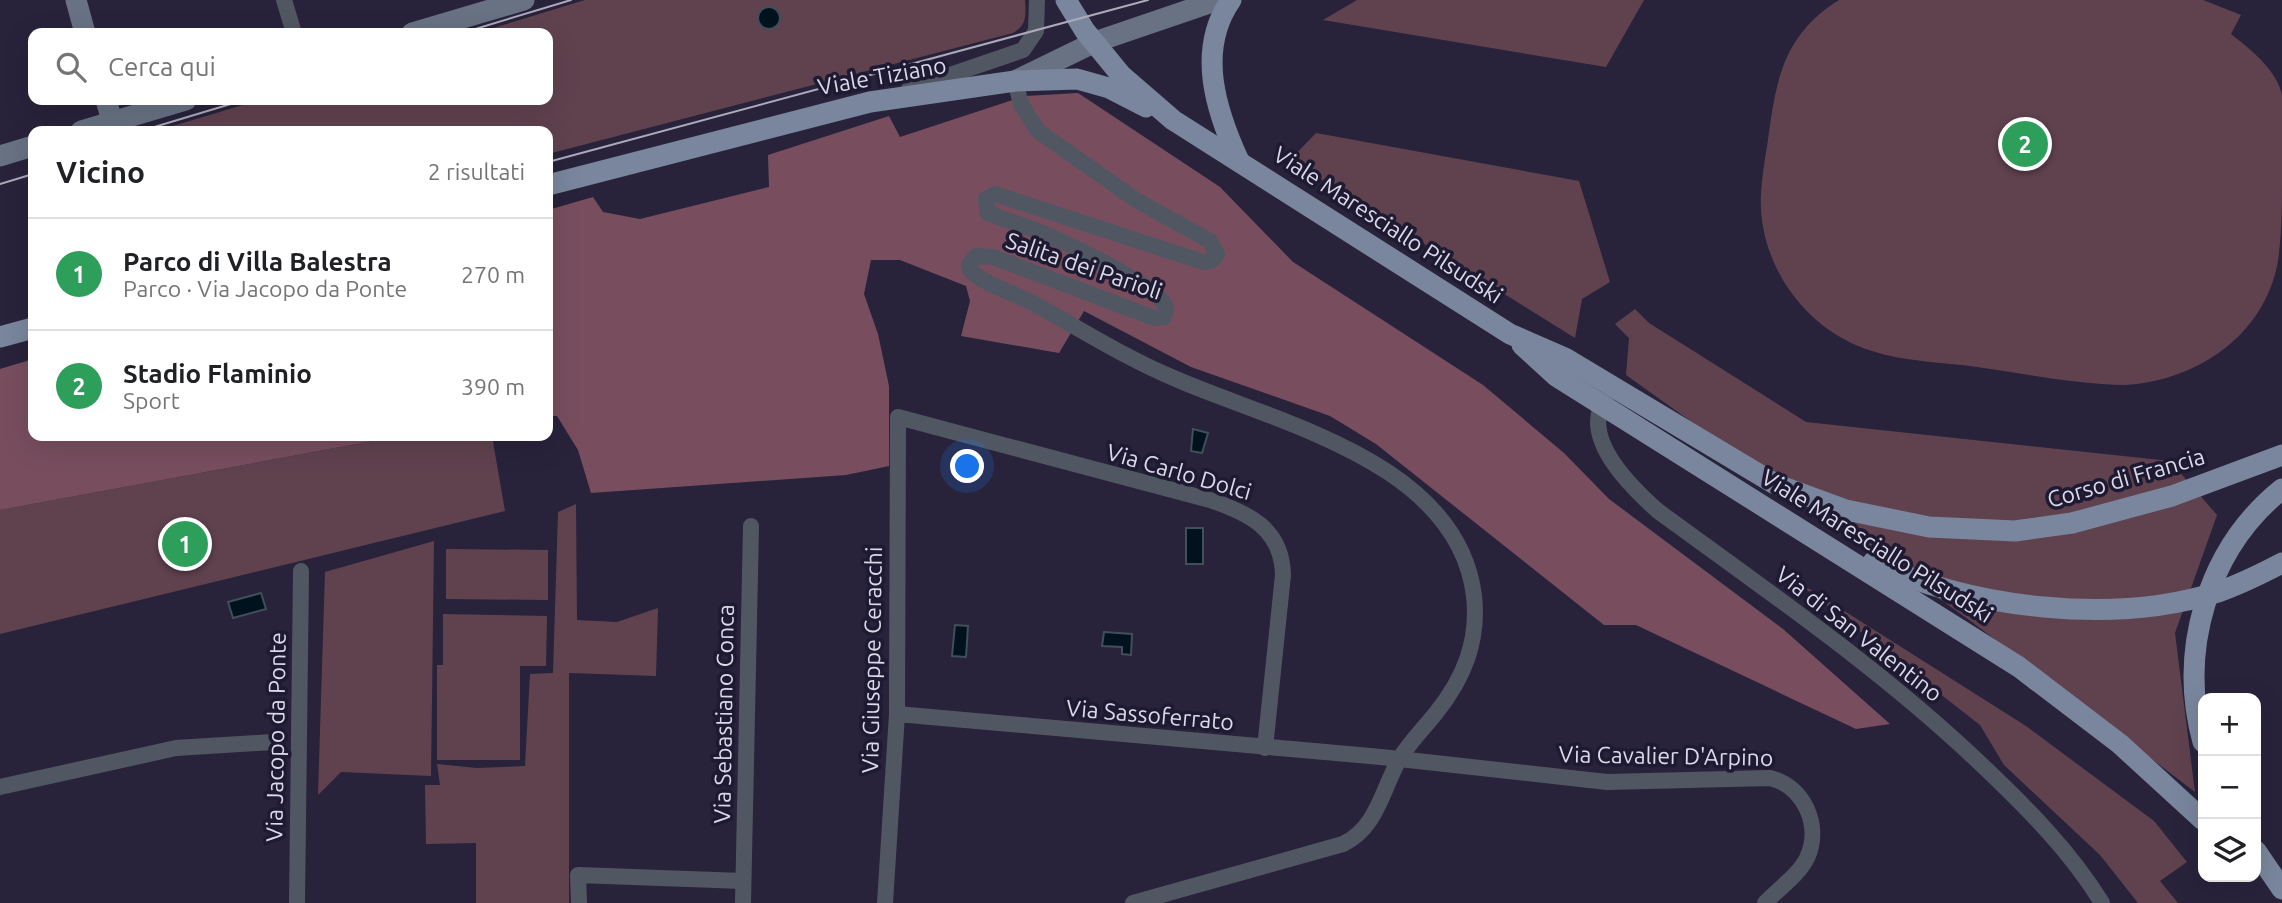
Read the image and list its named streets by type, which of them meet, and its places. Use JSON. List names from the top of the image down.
{
  "streets": {
    "main road": ["Viale Tiziano", "Viale Maresciallo Pilsudski", "Corso di Francia"],
    "street": [
      "Salita dei Parioli",
      "Via Carlo Dolci",
      "Via di San Valentino",
      "Via Giuseppe Ceracchi",
      "Via Sebastiano Conca",
      "Via Sassoferrato",
      "Via Jacopo da Ponte",
      "Via Cavalier D'Arpino"
    ]
  },
  "crossings": [
    ["Viale Tiziano", "Salita dei Parioli"],
    ["Viale Maresciallo Pilsudski", "Corso di Francia"],
    ["Viale Maresciallo Pilsudski", "Via di San Valentino"],
    ["Salita dei Parioli", "Via Sassoferrato"],
    ["Salita dei Parioli", "Via Cavalier D'Arpino"],
    ["Via Carlo Dolci", "Via Giuseppe Ceracchi"],
    ["Via Carlo Dolci", "Via Sassoferrato"],
    ["Via Giuseppe Ceracchi", "Via Sassoferrato"],
    ["Via Sassoferrato", "Via Cavalier D'Arpino"]
  ],
  "page": {
    "search": "Cerca qui",
    "pins": ["2", "1"],
    "heading": ["Vicino", "2 risultati"],
    "list": [
      {
        "mark": "1",
        "name": "Parco di Villa Balestra",
        "note": "Parco · Via Jacopo da Ponte",
        "value": "270 m"
      },
      {
        "mark": "2",
        "name": "Stadio Flaminio",
        "note": "Sport",
        "value": "390 m"
      }
    ],
    "map_buttons": ["+", "−"]
  }
}
